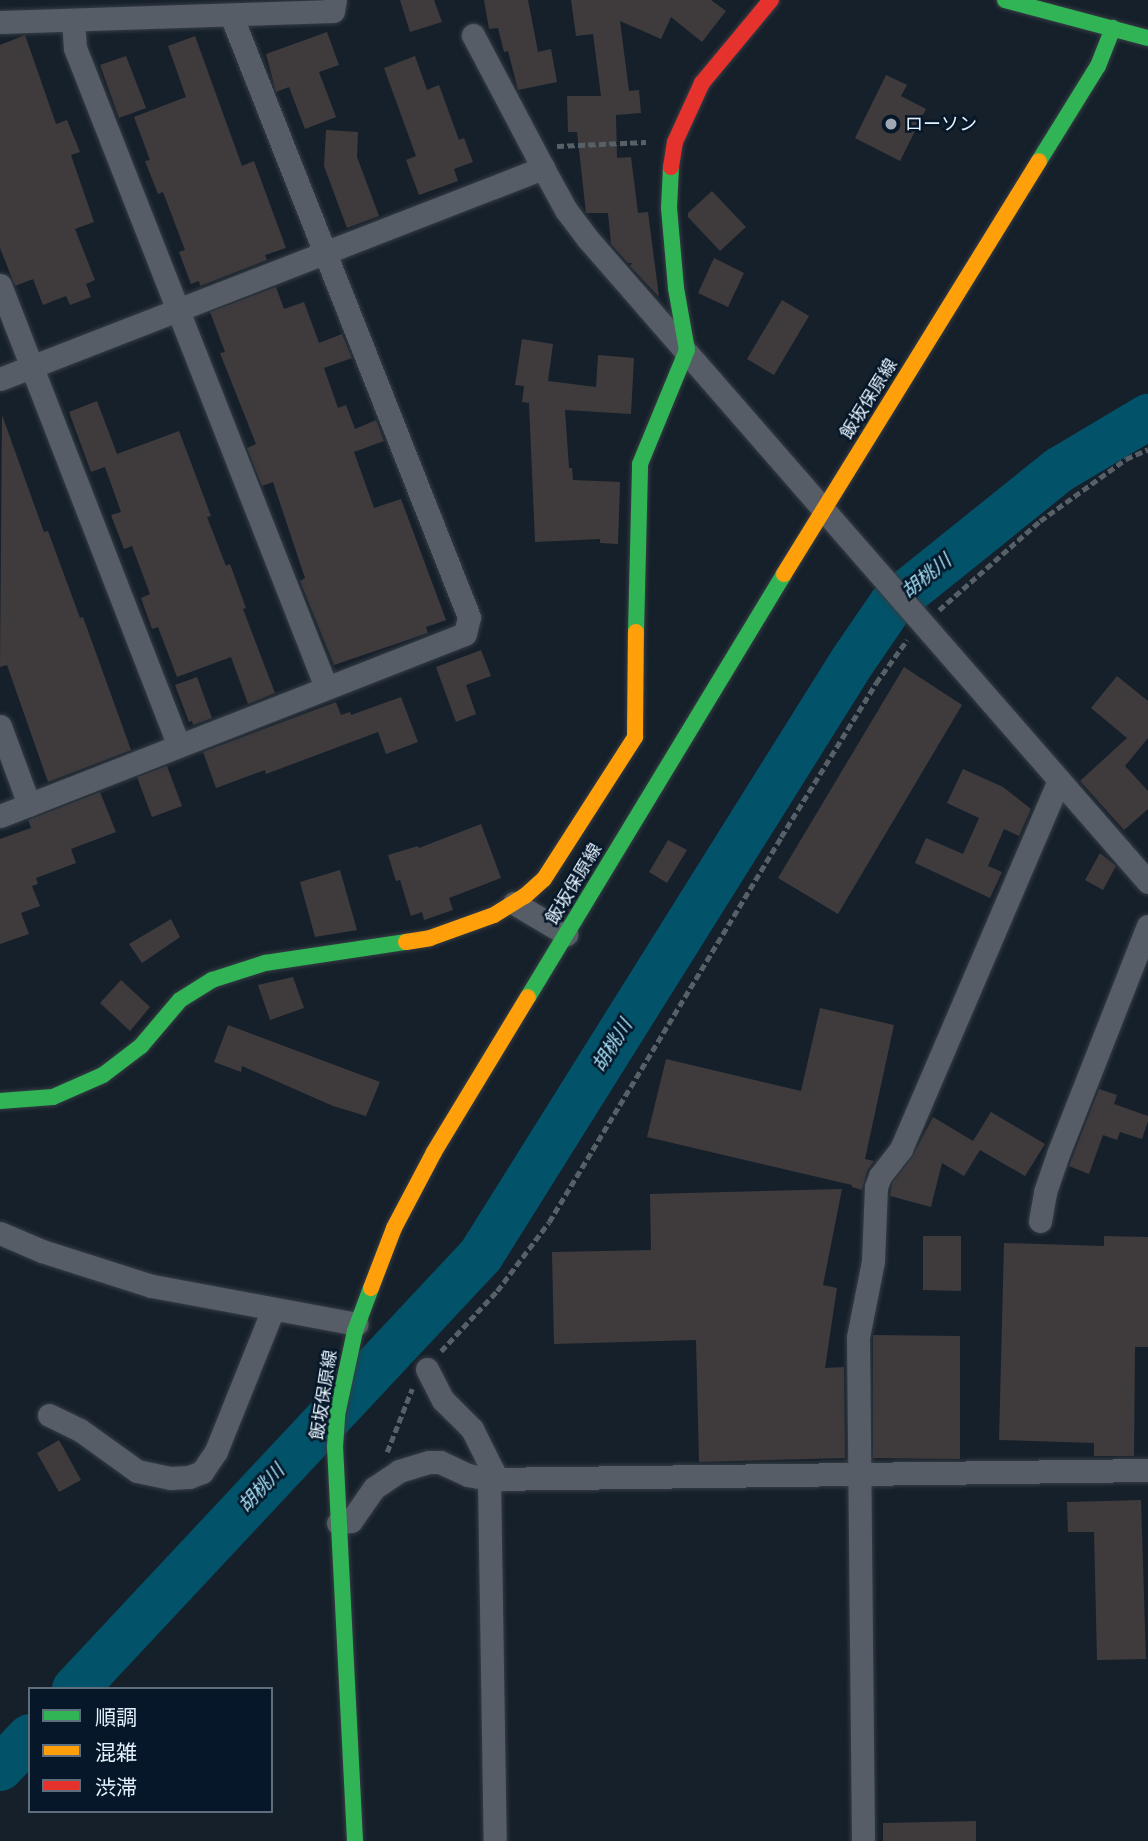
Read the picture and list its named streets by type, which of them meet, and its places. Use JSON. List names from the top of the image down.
{
  "streets": {
    "main road": ["飯坂保原線"]
  },
  "water": ["胡桃川"],
  "places": ["ローソン"],
  "legend": ["順調", "混雑", "渋滞"]
}
